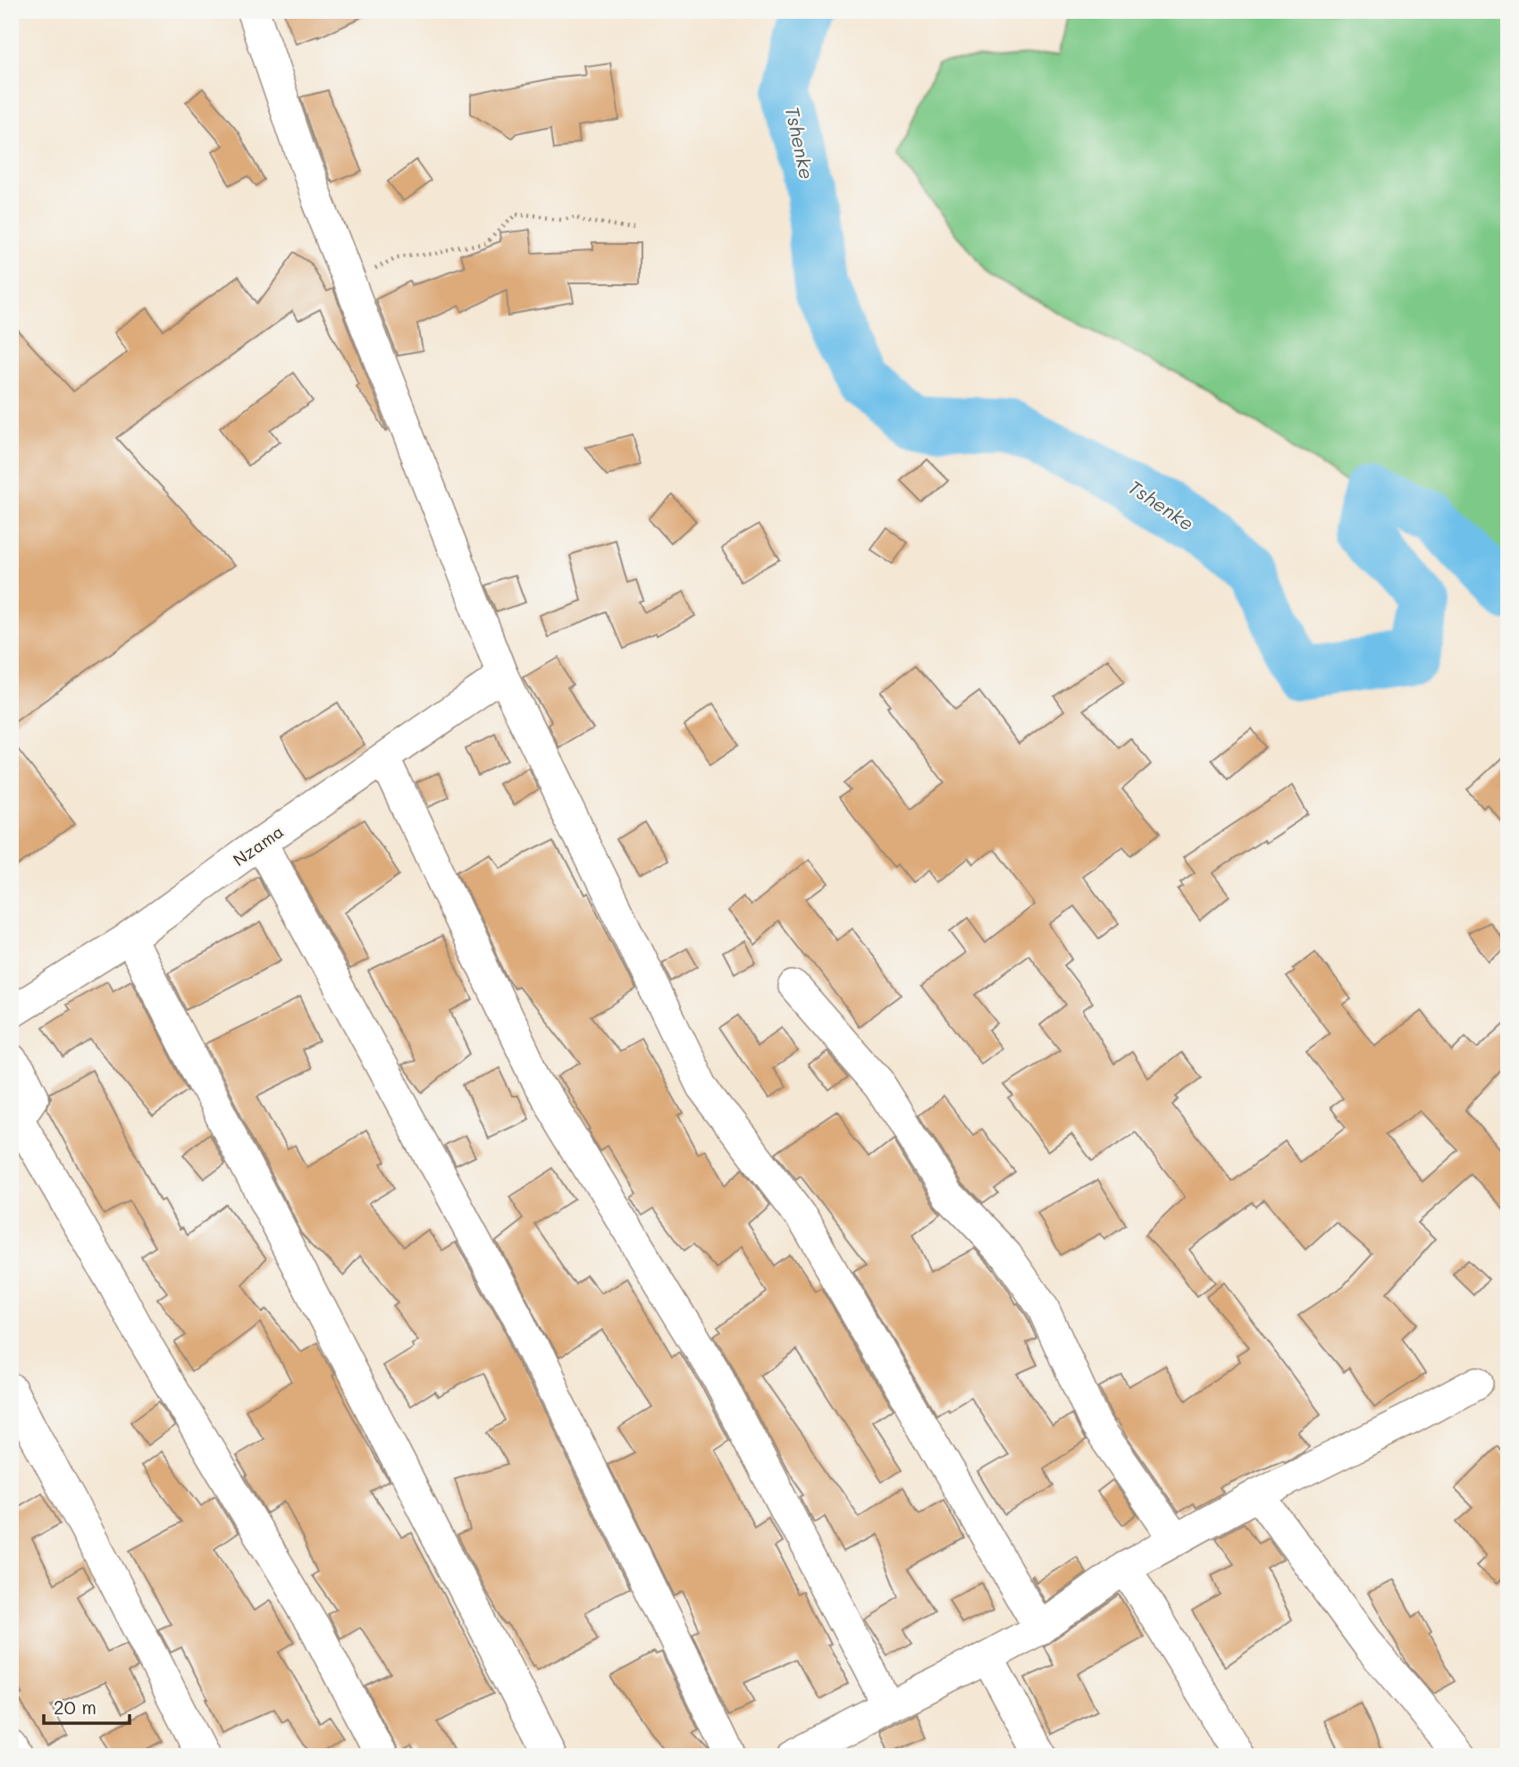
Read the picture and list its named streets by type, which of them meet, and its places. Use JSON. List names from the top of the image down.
{
  "streets": {
    "street": ["Nzama"]
  },
  "water": ["Tshenke"],
  "scale_bar": "20 m"
}
